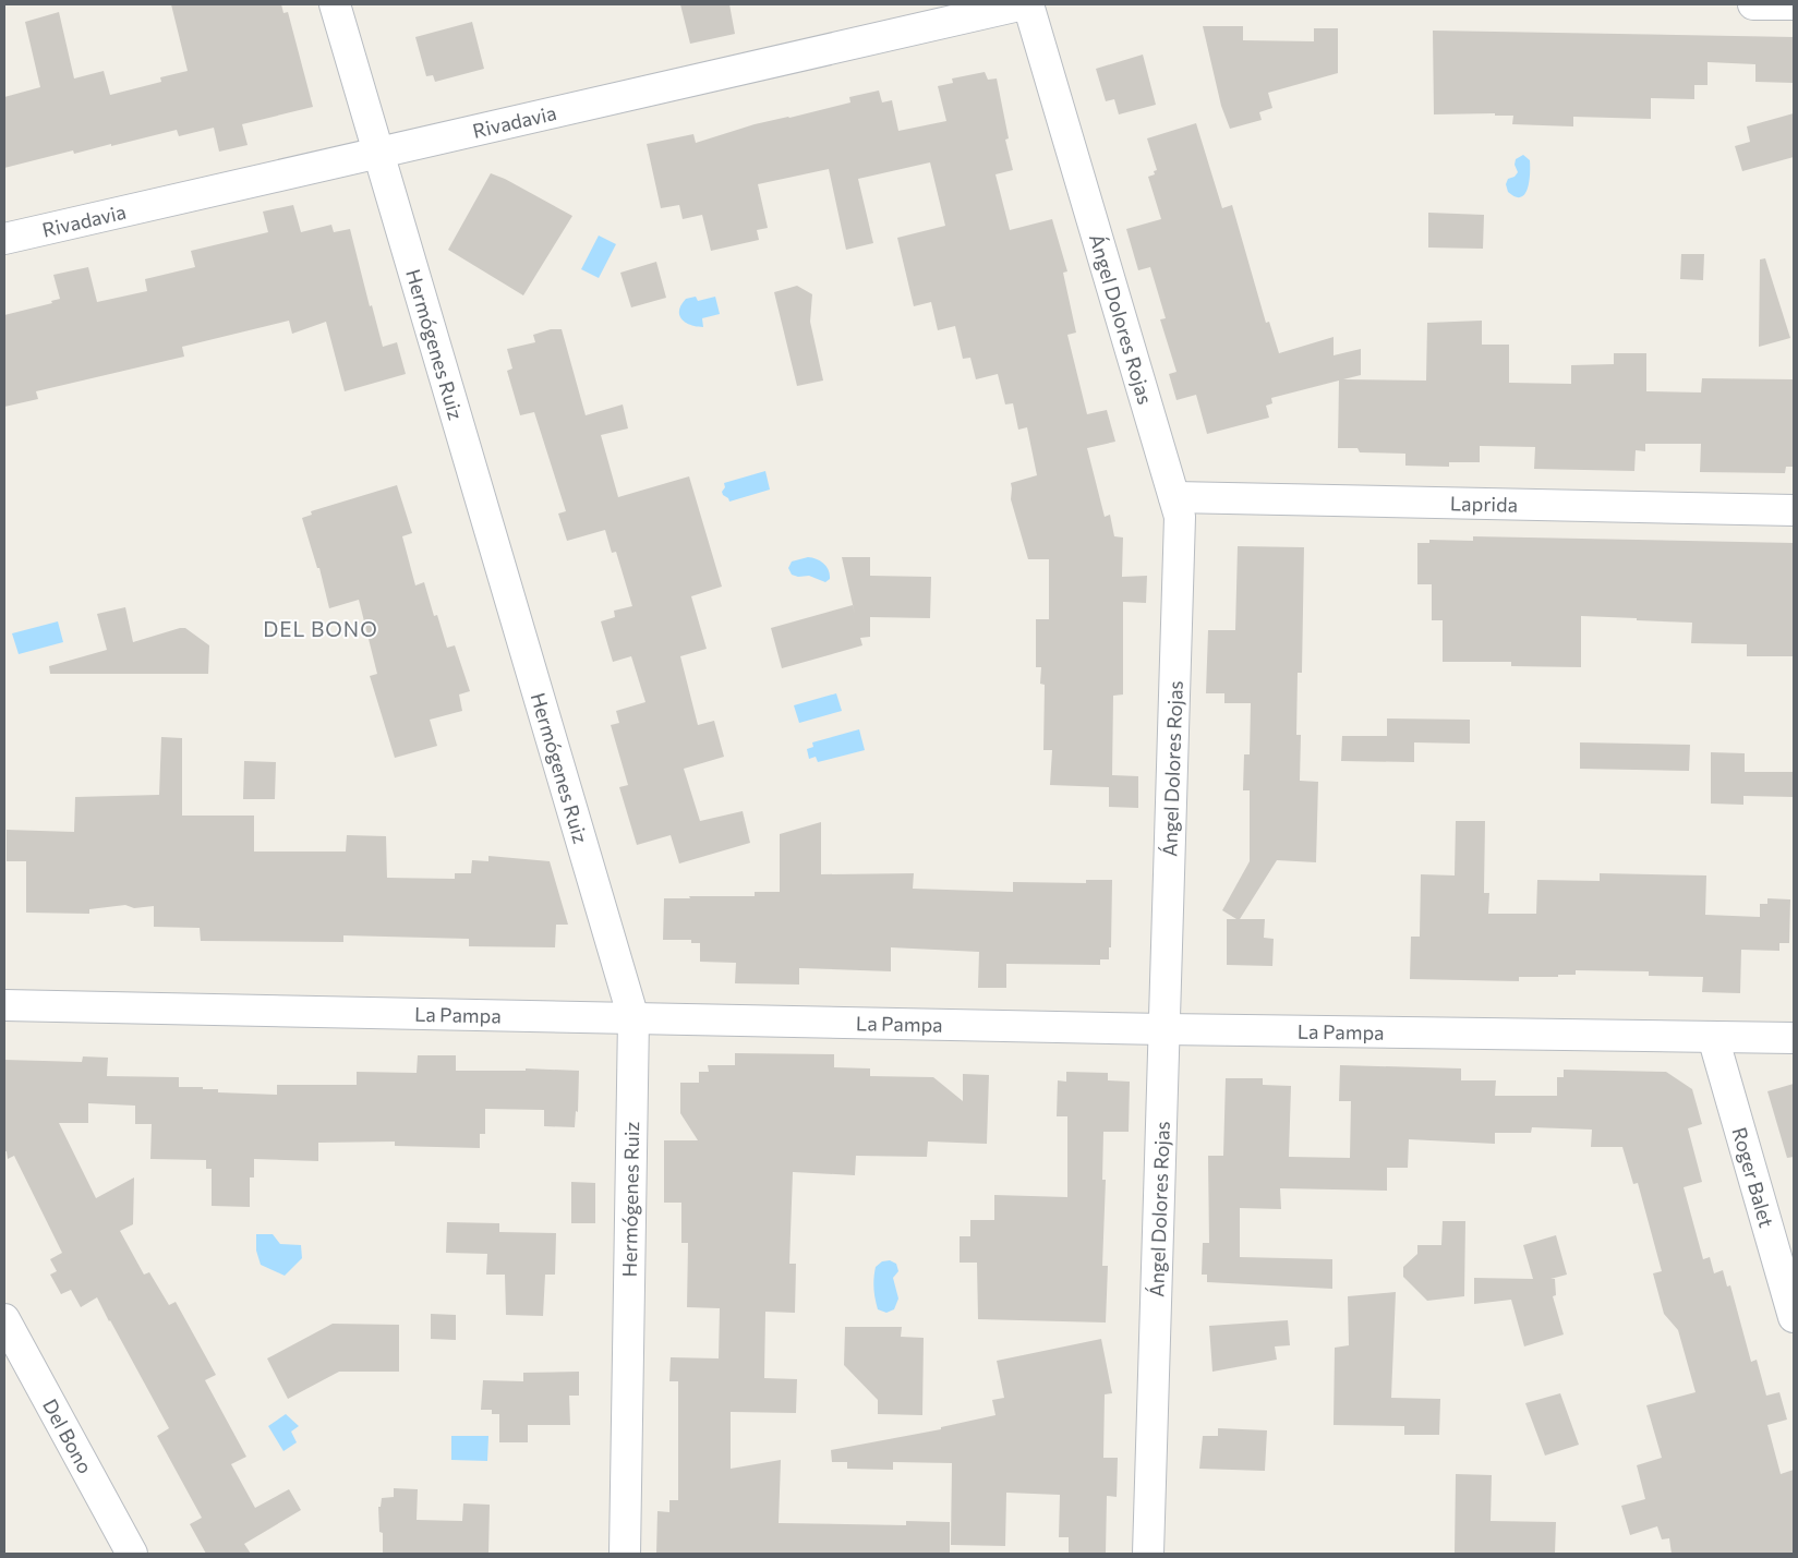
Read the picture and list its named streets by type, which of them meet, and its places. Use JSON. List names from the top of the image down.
{
  "streets": {
    "street": [
      "Rivadavia",
      "Ángel Dolores Rojas",
      "Hermógenes Ruiz",
      "Laprida",
      "La Pampa",
      "Roger Balet",
      "Del Bono"
    ]
  },
  "crossings": [
    ["Rivadavia", "Ángel Dolores Rojas"],
    ["Rivadavia", "Hermógenes Ruiz"],
    ["Ángel Dolores Rojas", "Laprida"],
    ["Ángel Dolores Rojas", "La Pampa"],
    ["Hermógenes Ruiz", "La Pampa"],
    ["La Pampa", "Roger Balet"]
  ],
  "districts": ["DEL BONO"]
}
